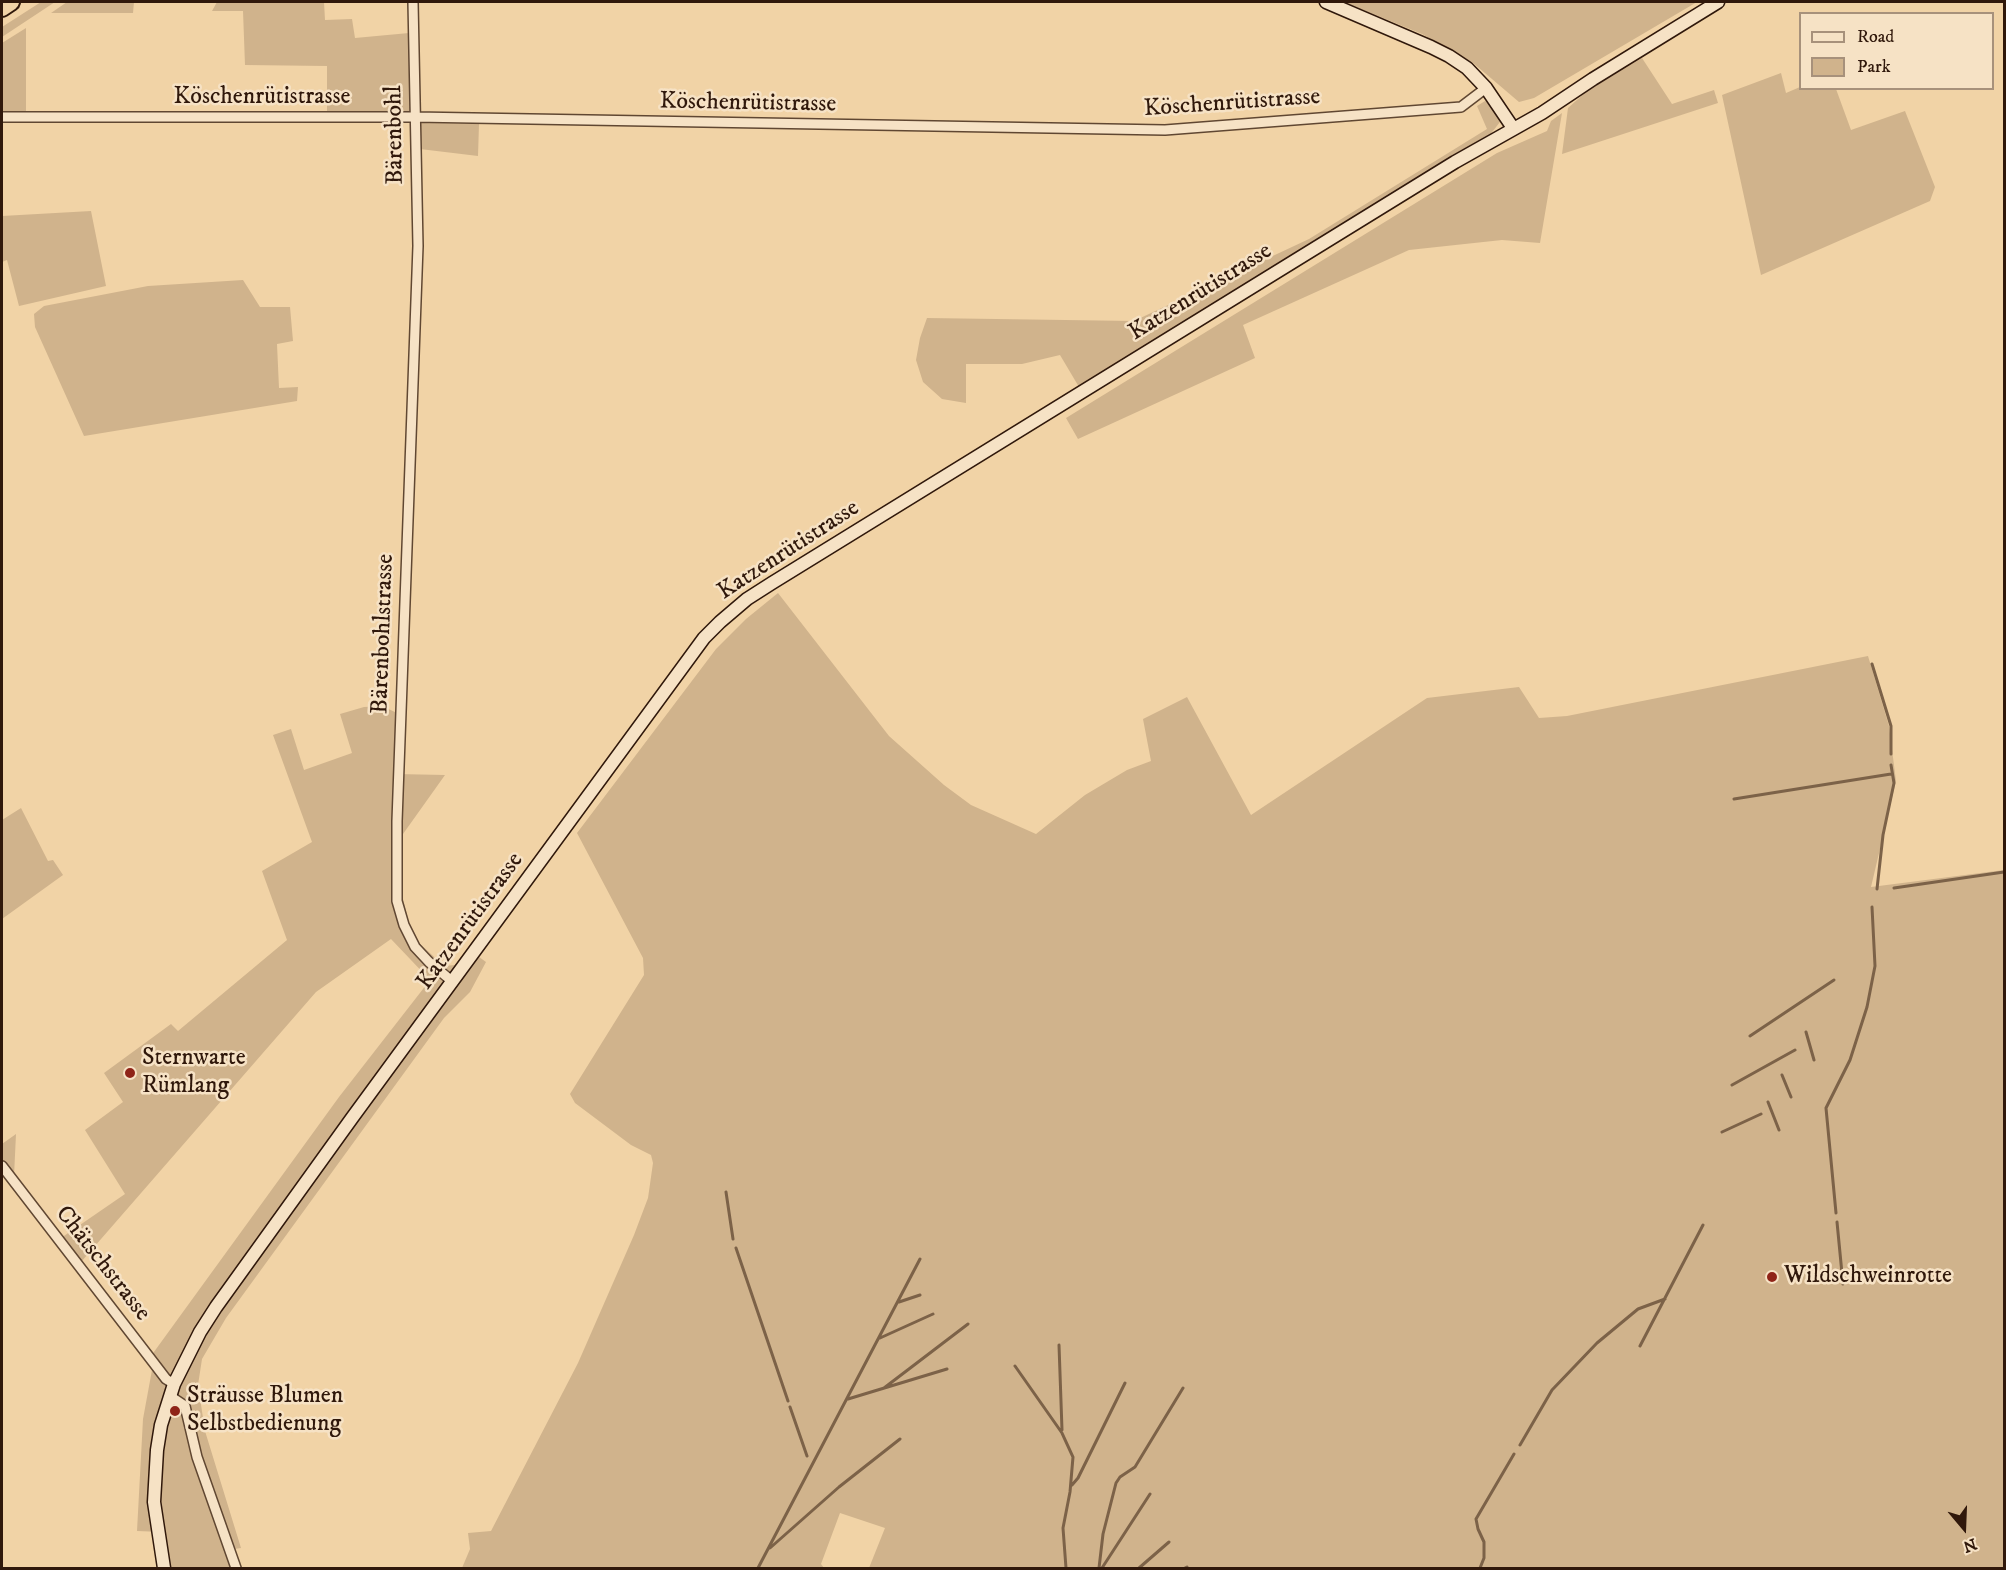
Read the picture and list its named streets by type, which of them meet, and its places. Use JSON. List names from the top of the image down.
{
  "streets": {
    "street": [
      "Köschenrütistrasse",
      "Bärenbohl",
      "Katzenrütistrasse",
      "Bärenbohlstrasse",
      "Chätschstrasse"
    ]
  },
  "crossings": [
    ["Köschenrütistrasse", "Bärenbohl"],
    ["Bärenbohl", "Bärenbohlstrasse"],
    ["Katzenrütistrasse", "Bärenbohlstrasse"],
    ["Katzenrütistrasse", "Chätschstrasse"]
  ],
  "places": ["Sternwarte Rümlang", "Wildschweinrotte", "Sträusse Blumen Selbstbedienung"],
  "legend": ["Road", "Park"],
  "north": "bottom"
}
